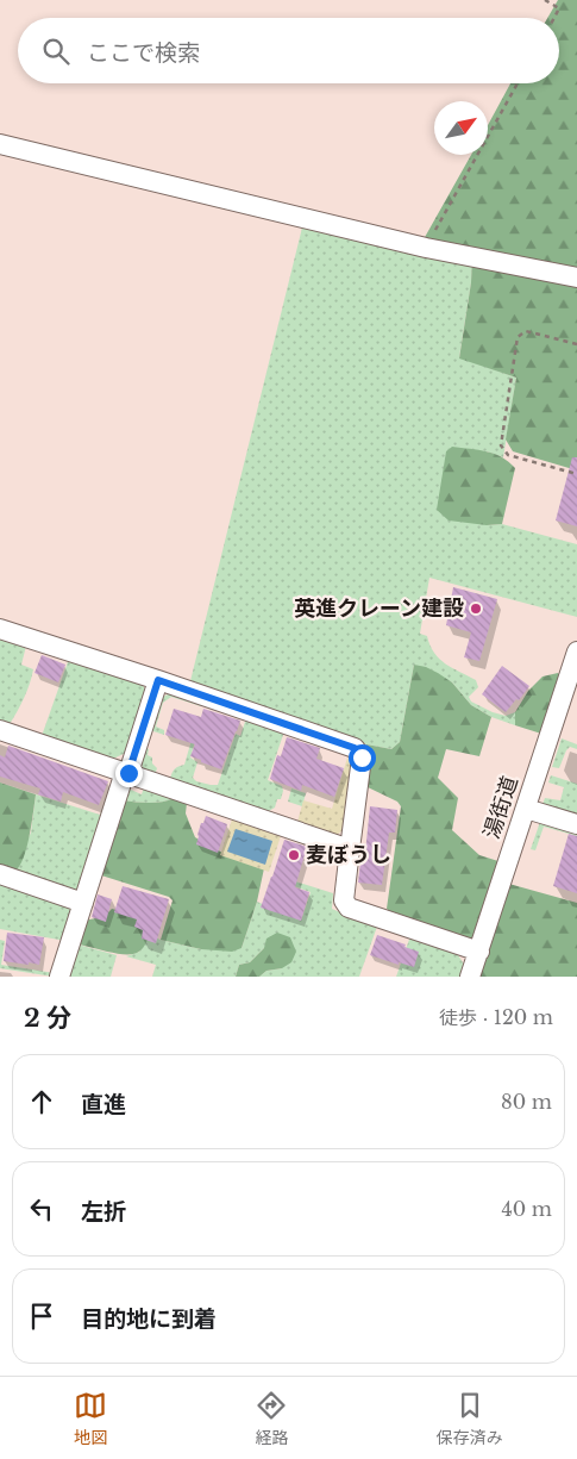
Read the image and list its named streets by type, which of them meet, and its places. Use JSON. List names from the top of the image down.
{
  "streets": {
    "street": ["湯街道"]
  },
  "places": ["英進クレーン建設", "麦ぼうし"],
  "north": "top right",
  "page": {
    "search": "ここで検索",
    "heading": ["2 分", "徒歩 · 120 m"],
    "list": [
      ["直進", "80 m"],
      ["左折", "40 m"],
      "目的地に到着"
    ],
    "nav": ["地図", "経路", "保存済み"]
  }
}
